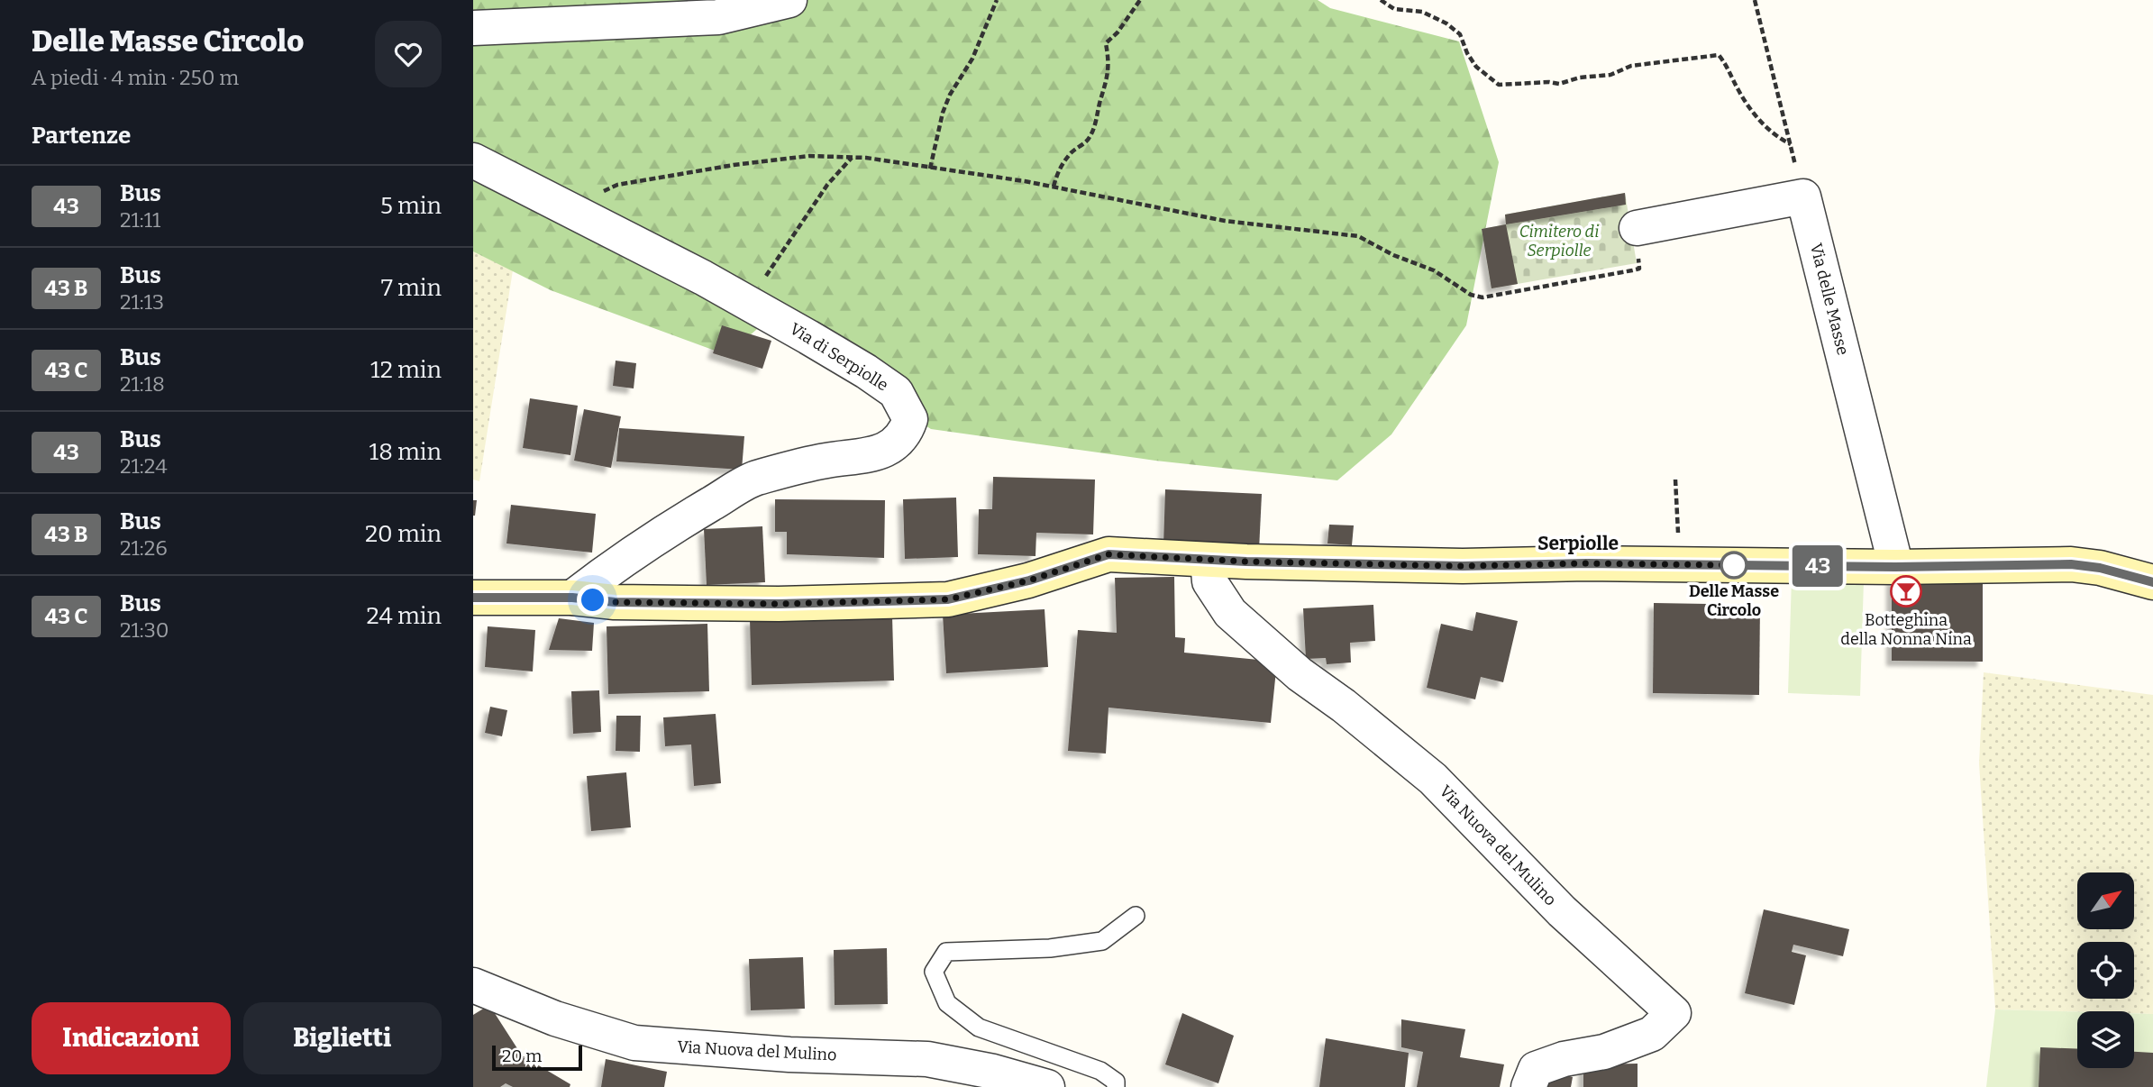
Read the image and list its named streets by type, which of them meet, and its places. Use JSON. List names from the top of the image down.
{
  "streets": {
    "street": ["Via delle Masse", "Via di Serpiolle", "Via Nuova del Mulino"]
  },
  "districts": ["Serpiolle"],
  "parks": ["Cimitero di Serpiolle"],
  "places": {
    "other": ["Delle Masse Circolo"],
    "bar": ["Botteghina della Nonna Nina"]
  },
  "lines": ["bus line 43"],
  "scale_bar": "20 m",
  "north": "top right",
  "page": {
    "heading": [
      ["Delle Masse Circolo", "A piedi · 4 min · 250 m"],
      "Partenze"
    ],
    "on_map": "43",
    "list": [
      {
        "mark": "43",
        "name": "Bus",
        "note": "21:11",
        "value": "5 min"
      },
      {
        "mark": "43 B",
        "name": "Bus",
        "note": "21:13",
        "value": "7 min"
      },
      {
        "mark": "43 C",
        "name": "Bus",
        "note": "21:18",
        "value": "12 min"
      },
      {
        "mark": "43",
        "name": "Bus",
        "note": "21:24",
        "value": "18 min"
      },
      {
        "mark": "43 B",
        "name": "Bus",
        "note": "21:26",
        "value": "20 min"
      },
      {
        "mark": "43 C",
        "name": "Bus",
        "note": "21:30",
        "value": "24 min"
      }
    ],
    "buttons": ["Indicazioni", "Biglietti"],
    "scale": "20 m"
  }
}
